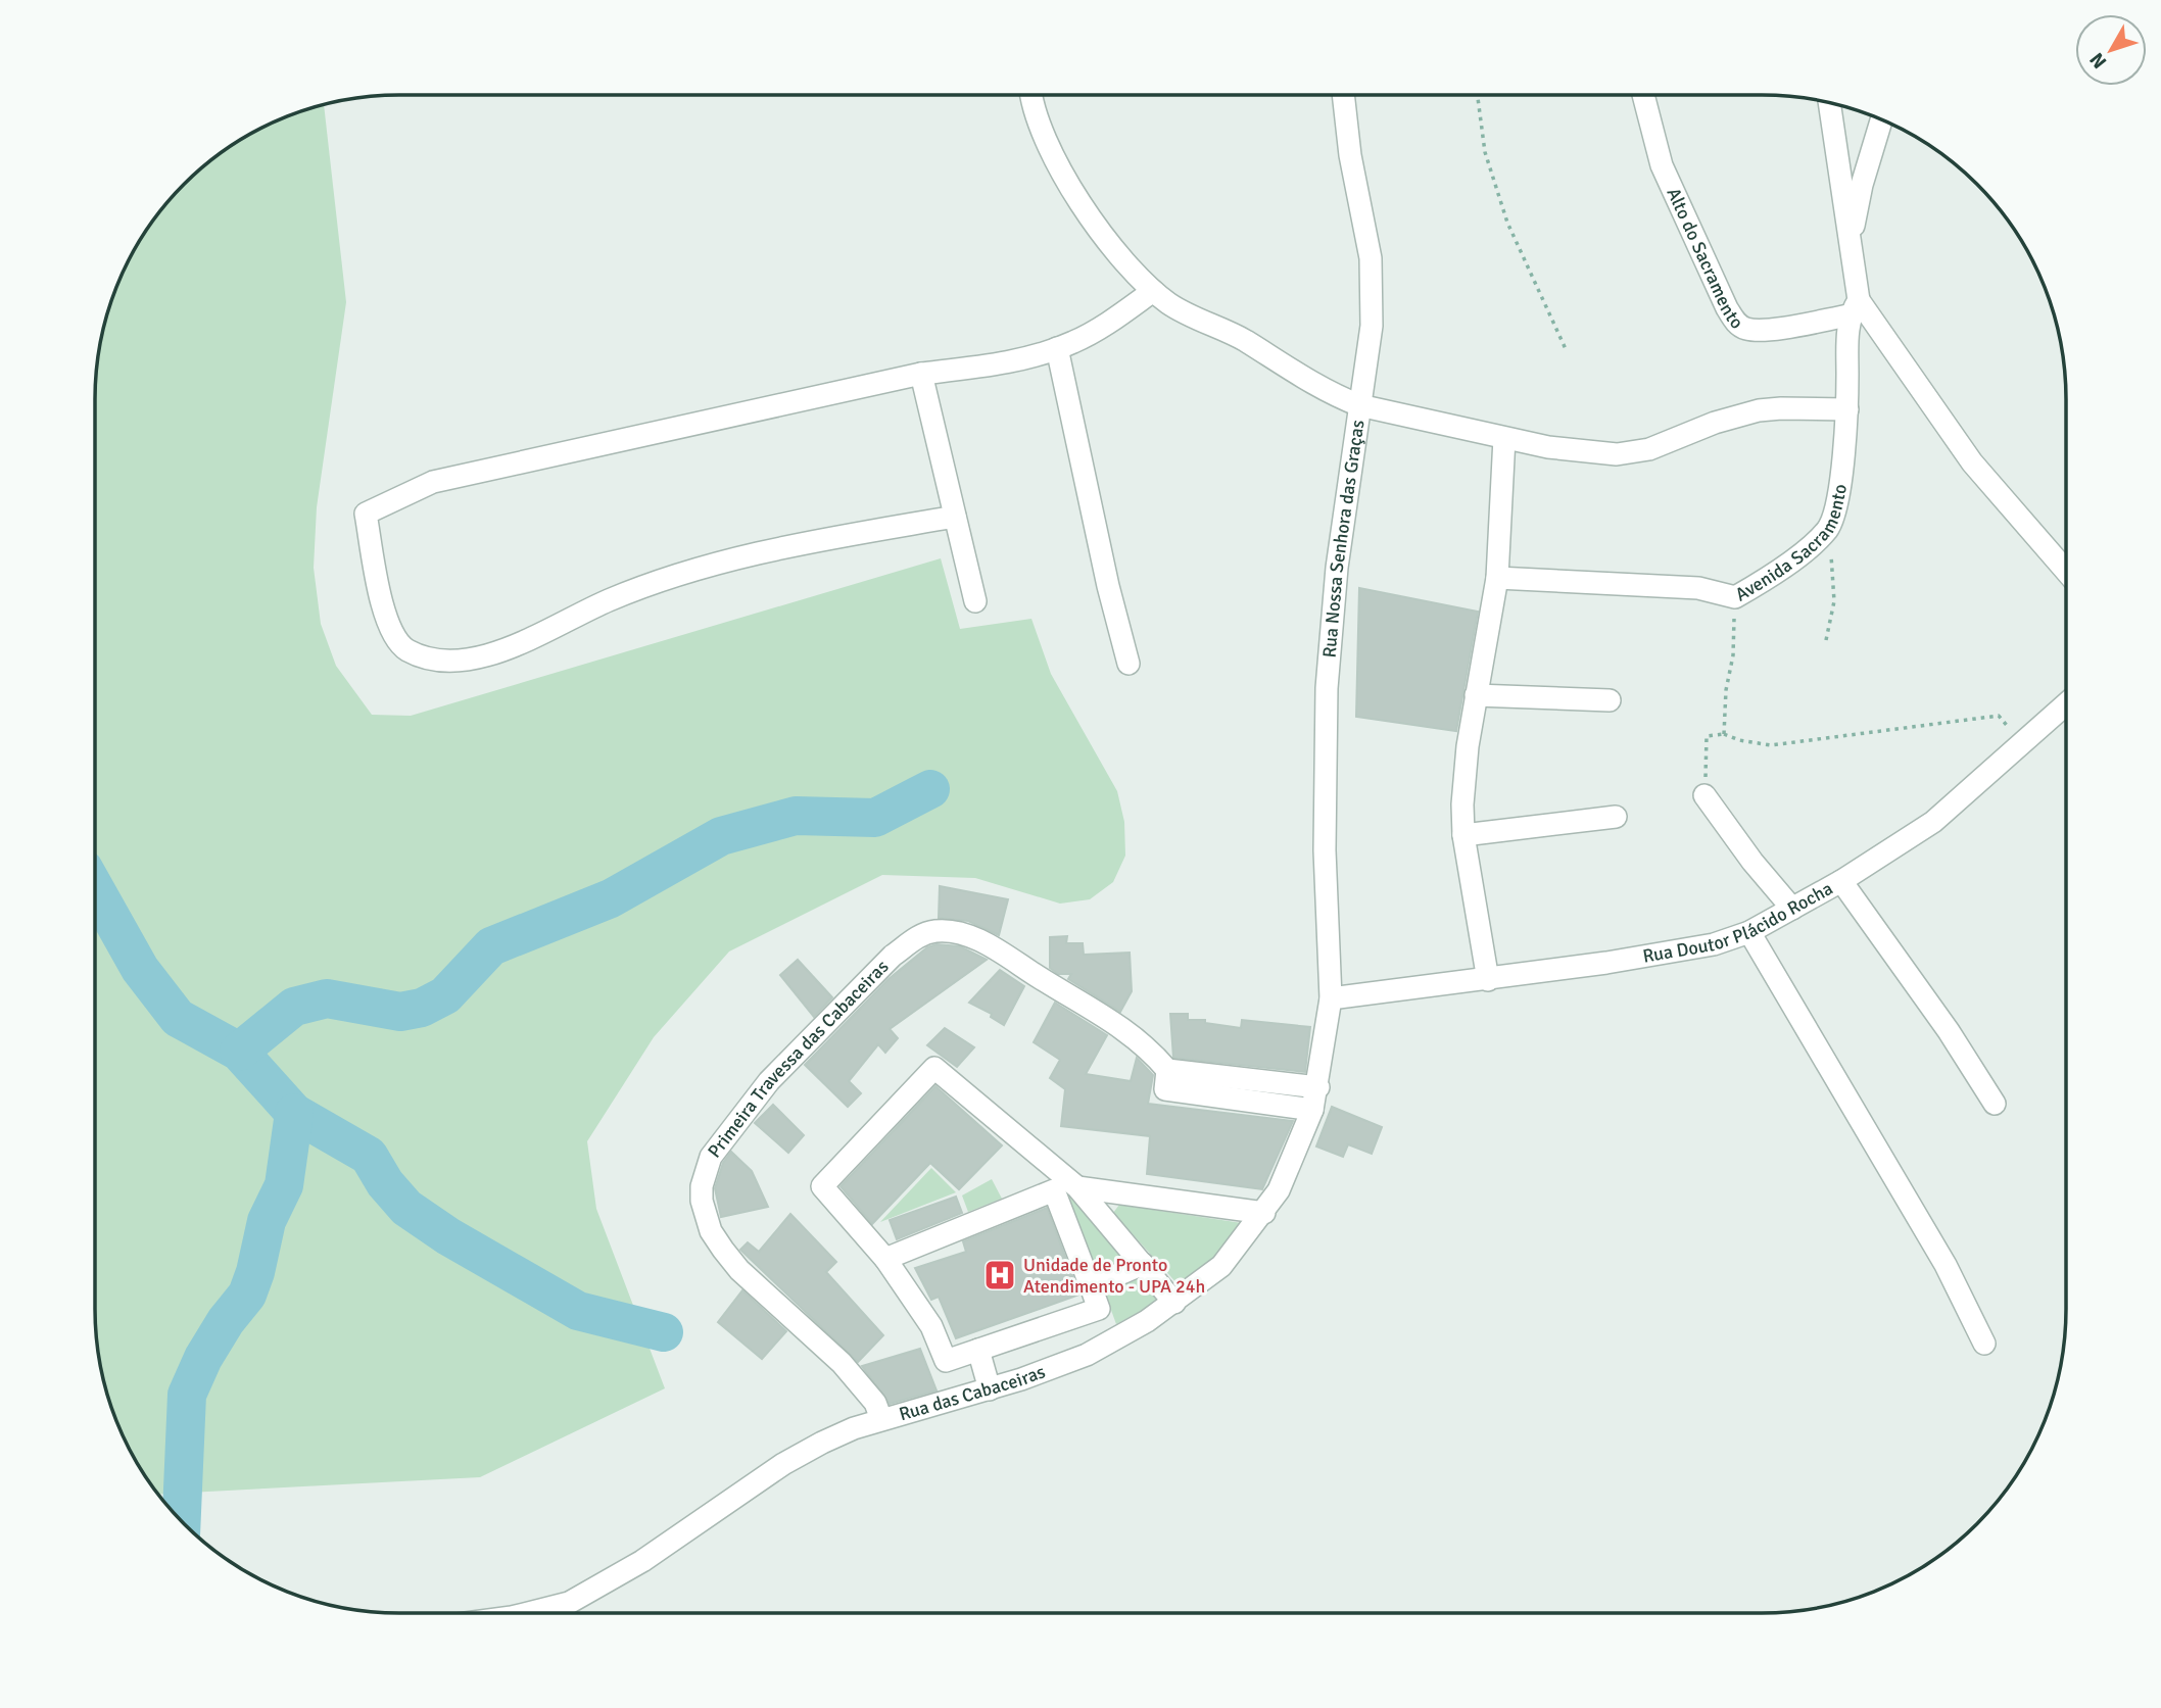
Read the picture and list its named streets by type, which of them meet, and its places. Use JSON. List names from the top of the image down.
{
  "streets": {
    "street": [
      "Alto do Sacramento",
      "Avenida Sacramento",
      "Rua Nossa Senhora das Graças",
      "Rua Doutor Plácido Rocha",
      "Primeira Travessa das Cabaceiras",
      "Rua das Cabaceiras"
    ]
  },
  "crossings": [
    ["Alto do Sacramento", "Avenida Sacramento"],
    ["Rua Nossa Senhora das Graças", "Rua Doutor Plácido Rocha"],
    ["Rua Nossa Senhora das Graças", "Rua das Cabaceiras"],
    ["Rua Doutor Plácido Rocha", "Rua das Cabaceiras"],
    ["Primeira Travessa das Cabaceiras", "Rua das Cabaceiras"]
  ],
  "places": {
    "hospital": ["Unidade de Pronto Atendimento - UPA 24h"]
  },
  "north": "bottom left"
}
